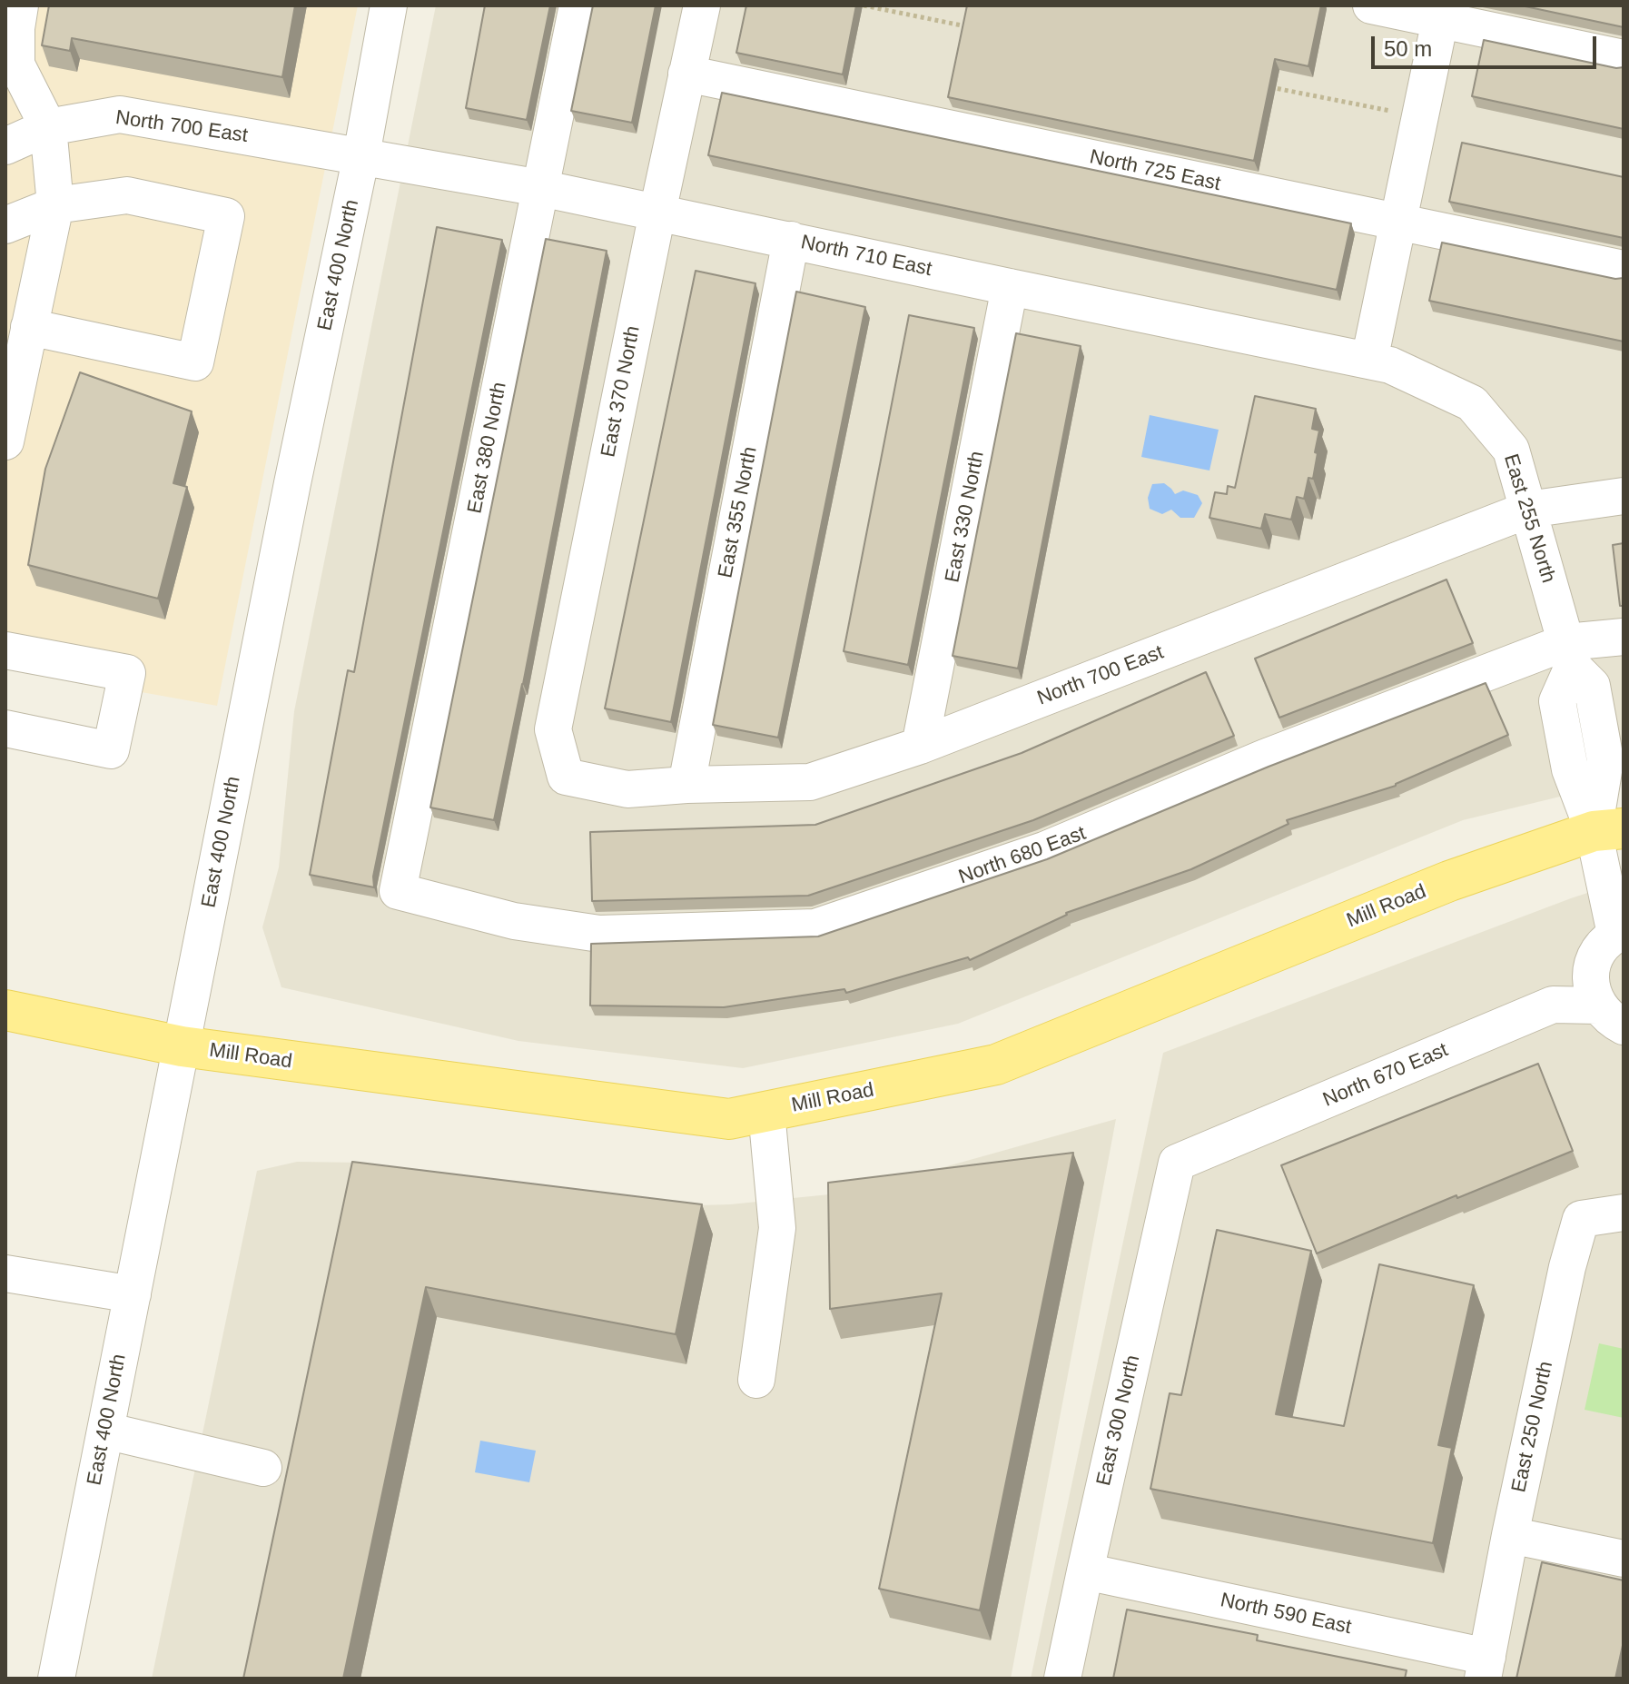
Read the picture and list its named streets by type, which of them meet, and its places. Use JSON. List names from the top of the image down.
{
  "streets": {
    "main road": ["Mill Road"],
    "street": [
      "North 700 East",
      "North 725 East",
      "North 710 East",
      "East 400 North",
      "East 370 North",
      "East 380 North",
      "East 355 North",
      "East 330 North",
      "East 255 North",
      "North 680 East",
      "North 670 East",
      "East 300 North",
      "East 250 North",
      "North 590 East"
    ]
  },
  "crossings": [
    ["North 700 East", "North 710 East"],
    ["North 700 East", "East 400 North"],
    ["North 700 East", "East 370 North"],
    ["North 700 East", "East 355 North"],
    ["North 700 East", "East 330 North"],
    ["North 700 East", "East 255 North"],
    ["North 725 East", "East 370 North"],
    ["North 710 East", "East 400 North"],
    ["North 710 East", "East 370 North"],
    ["North 710 East", "East 380 North"],
    ["North 710 East", "East 355 North"],
    ["North 710 East", "East 330 North"],
    ["North 710 East", "East 255 North"],
    ["East 400 North", "Mill Road"],
    ["East 380 North", "North 680 East"],
    ["East 255 North", "North 680 East"],
    ["East 255 North", "Mill Road"],
    ["North 670 East", "East 300 North"],
    ["East 300 North", "North 590 East"],
    ["East 250 North", "North 590 East"]
  ],
  "scale_bar": "50 m"
}
